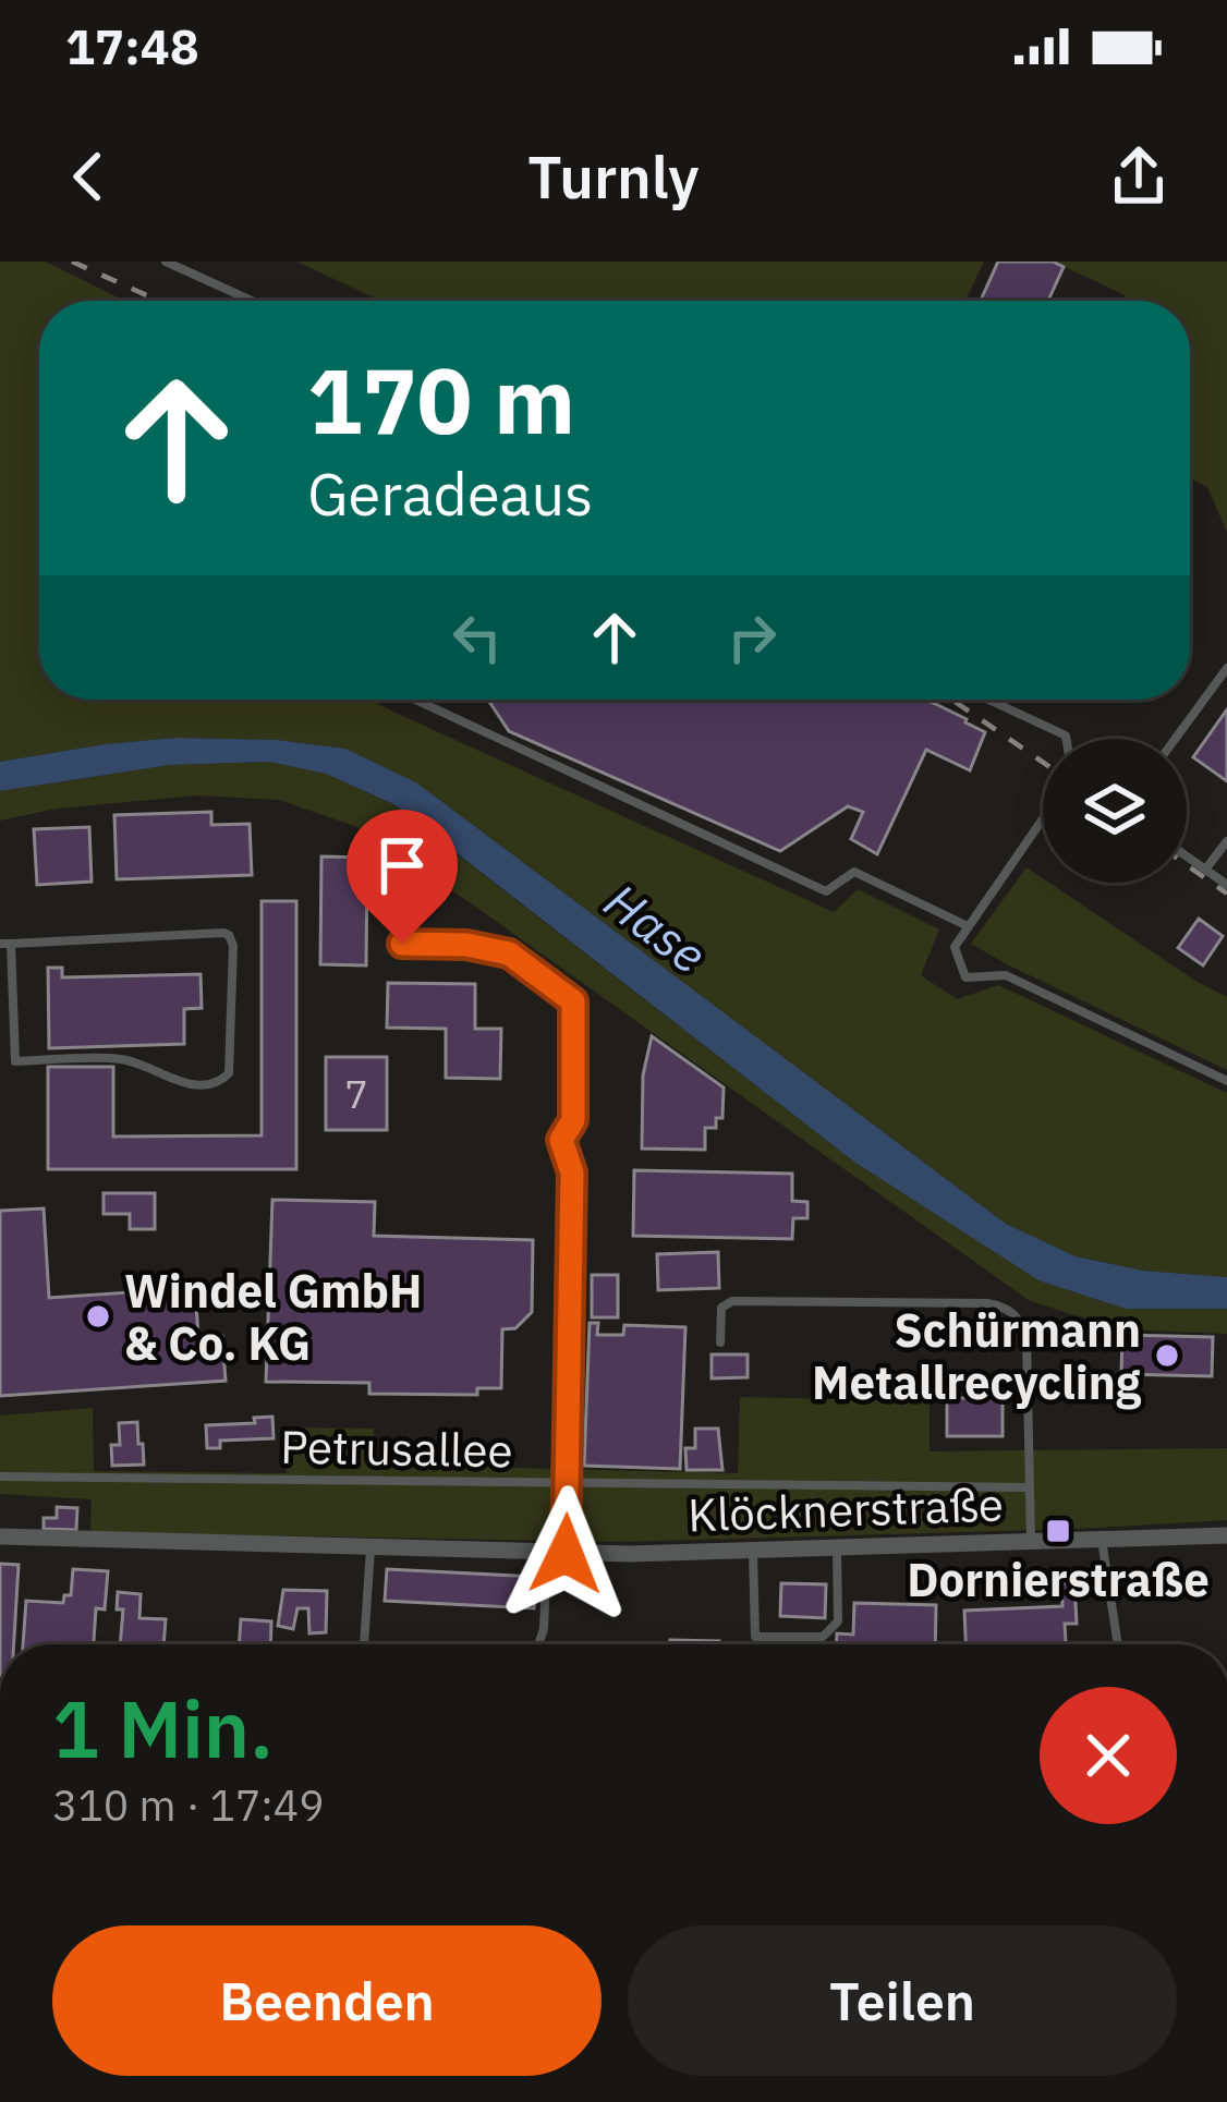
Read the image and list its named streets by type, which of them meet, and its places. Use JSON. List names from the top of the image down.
{
  "streets": {
    "street": ["Klöcknerstraße"],
    "lane": ["Petrusallee"]
  },
  "water": ["Hase"],
  "places": {
    "other": ["Windel GmbH & Co. KG", "Schürmann Metallrecycling"],
    "transit": ["Dornierstraße"]
  },
  "house_numbers": ["7"],
  "page": {
    "status": "17:48",
    "header": "Turnly",
    "turn": ["170 m", "Geradeaus"],
    "heading": ["1 Min.", "310 m · 17:49"],
    "buttons": ["Beenden", "Teilen"]
  }
}
